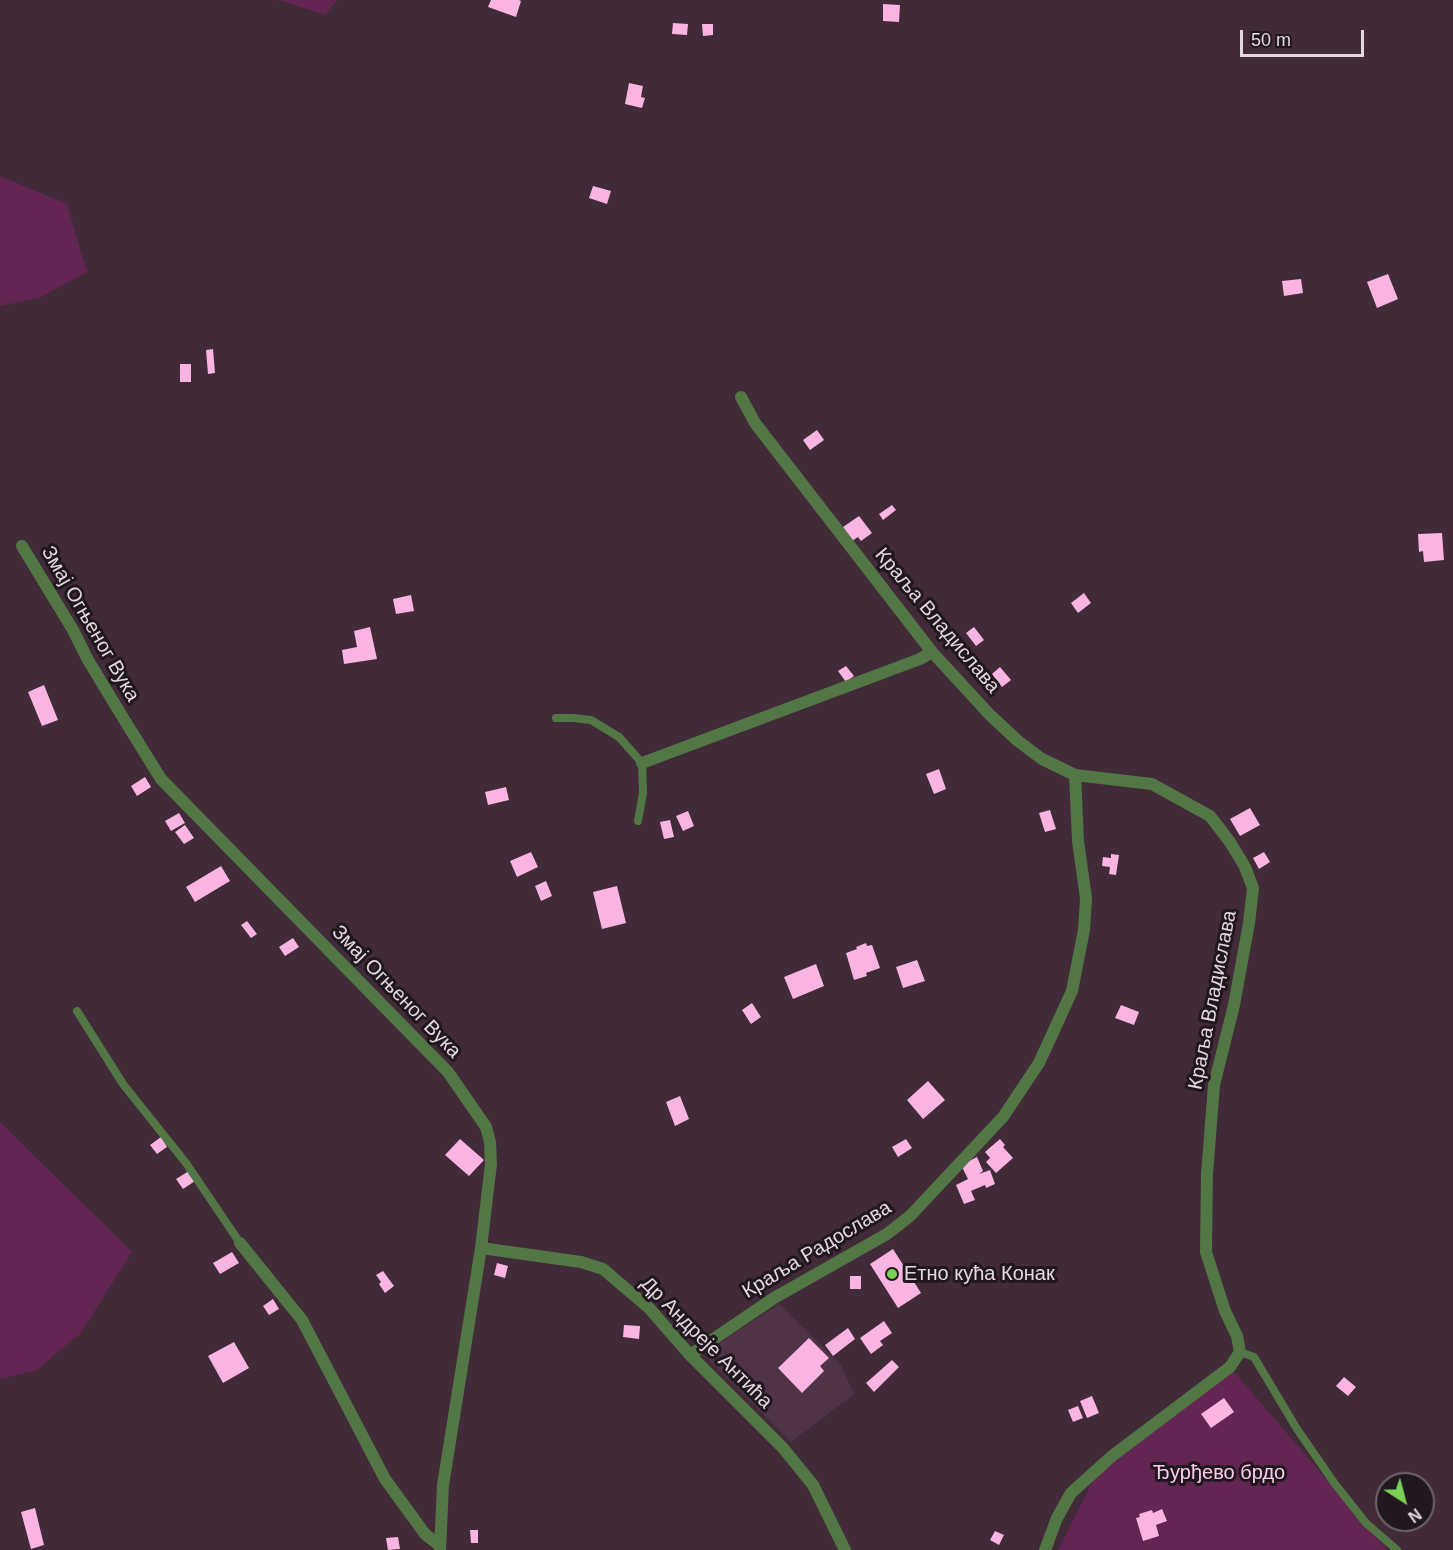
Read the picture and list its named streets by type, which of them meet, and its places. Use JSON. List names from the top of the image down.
{
  "streets": {
    "street": [
      "Краља Владислава",
      "Змај Огњеног Вука",
      "Краља Радослава",
      "Др Андреје Антића"
    ]
  },
  "crossings": [
    ["Краља Владислава", "Краља Радослава"],
    ["Змај Огњеног Вука", "Др Андреје Антића"],
    ["Краља Радослава", "Др Андреје Антића"]
  ],
  "parks": ["Ђурђево брдо"],
  "places": ["Етно кућа Конак"],
  "scale_bar": "50 m",
  "north": "bottom right"
}
